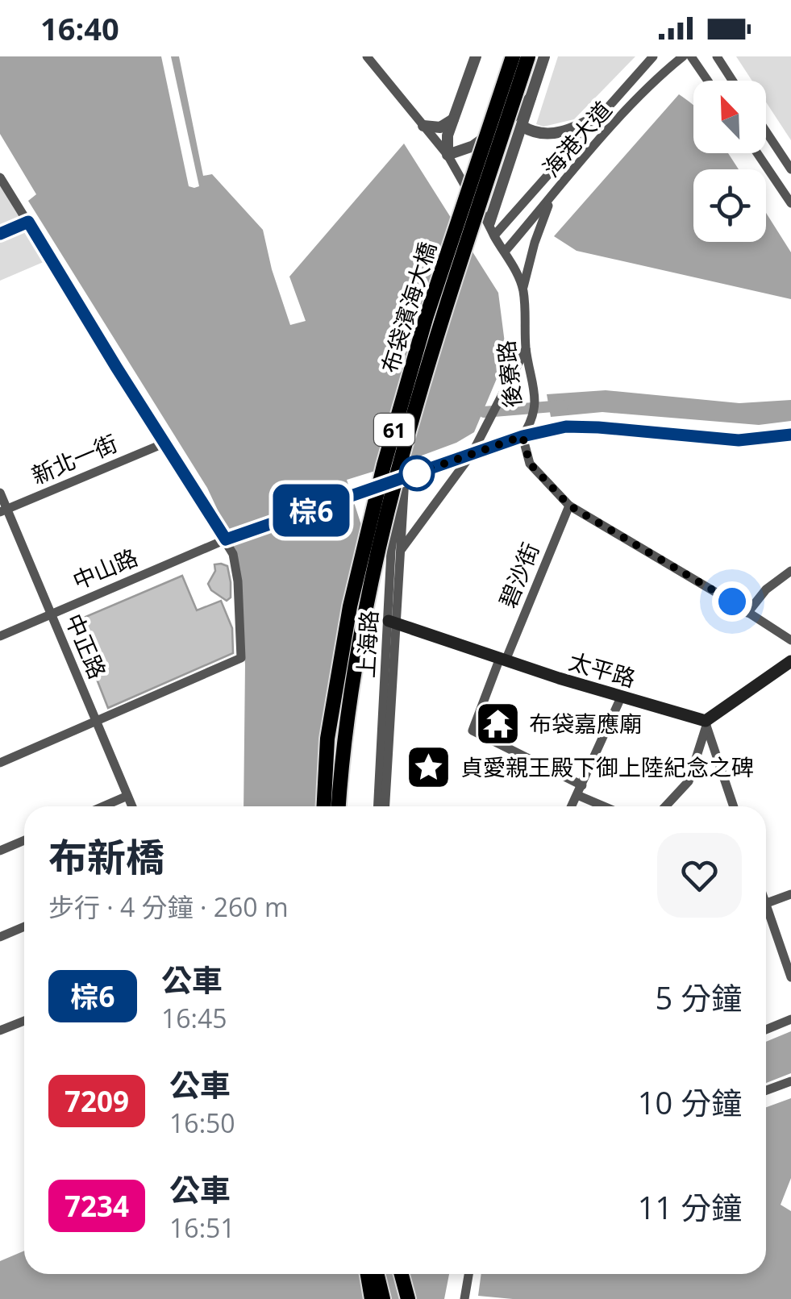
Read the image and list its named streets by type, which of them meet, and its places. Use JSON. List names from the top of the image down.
{
  "streets": {
    "highway": ["布袋濱海大橋", "61"],
    "main road": ["太平路"],
    "street": [
      "海港大道",
      "後寮路",
      "新北一街",
      "中山路",
      "碧沙街",
      "上海路",
      "中正路"
    ]
  },
  "crossings": [
    ["海港大道", "後寮路"],
    ["後寮路", "碧沙街"],
    ["新北一街", "中正路"],
    ["中山路", "上海路"],
    ["中山路", "中正路"],
    ["碧沙街", "太平路"],
    ["上海路", "太平路"]
  ],
  "places": {
    "temple": ["布袋嘉應廟"],
    "place": ["貞愛親王殿下御上陸紀念之碑"]
  },
  "lines": ["bus line 棕6"],
  "north": "top left",
  "page": {
    "status": "16:40",
    "on_map": "棕6",
    "heading": ["布新橋", "步行 · 4 分鐘 · 260 m"],
    "list": [
      {
        "mark": "棕6",
        "name": "公車",
        "note": "16:45",
        "value": "5 分鐘"
      },
      {
        "mark": "7209",
        "name": "公車",
        "note": "16:50",
        "value": "10 分鐘"
      },
      {
        "mark": "7234",
        "name": "公車",
        "note": "16:51",
        "value": "11 分鐘"
      }
    ]
  }
}
